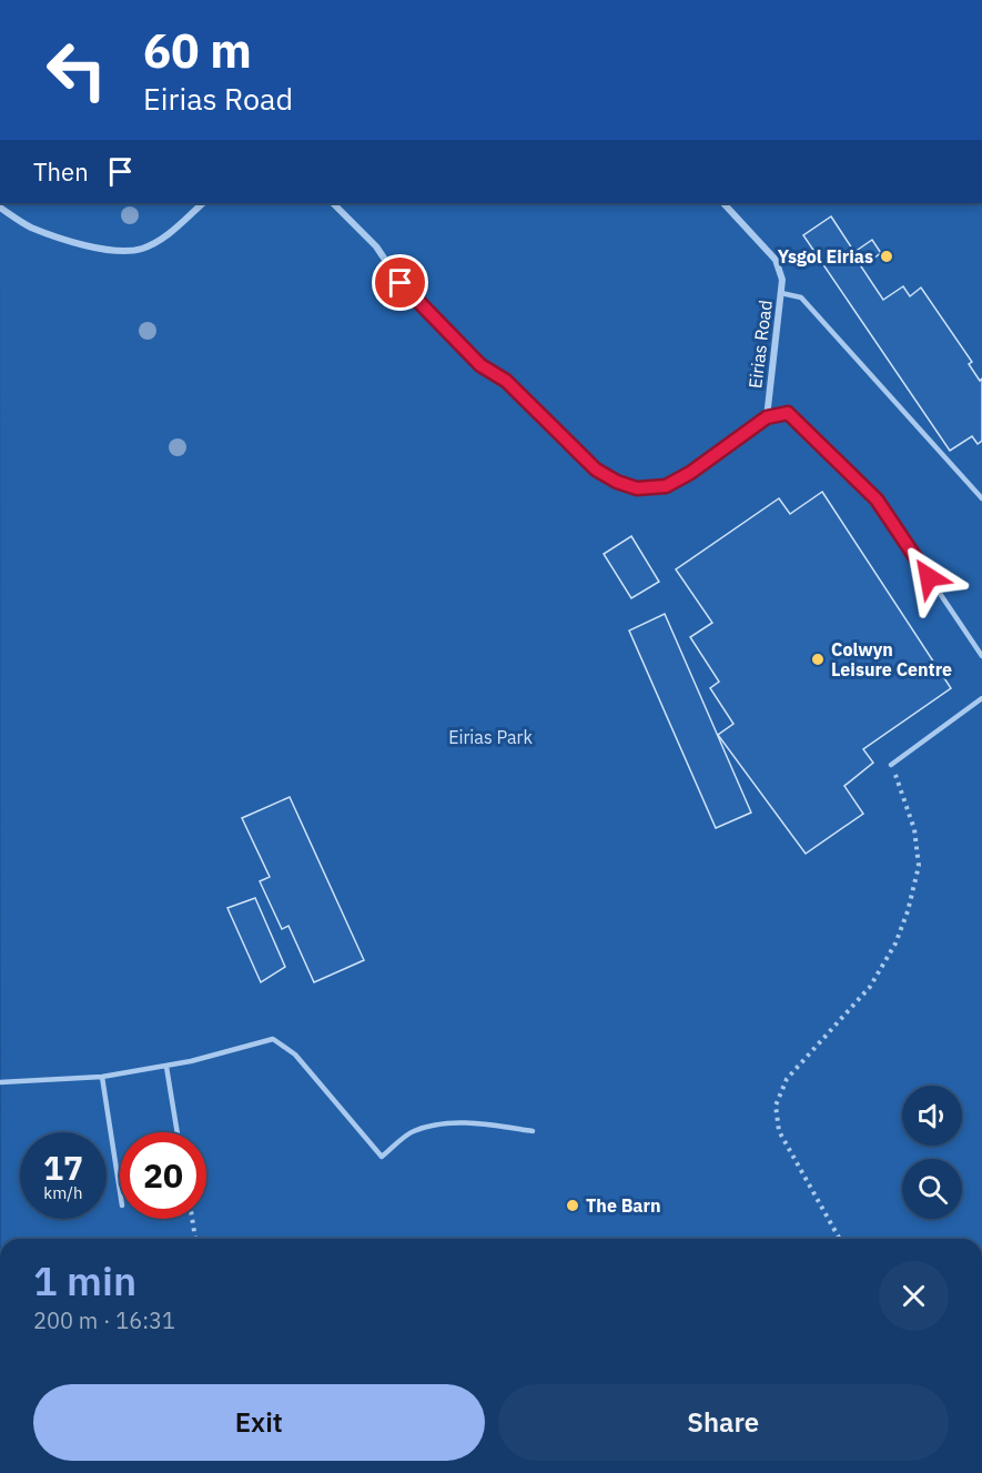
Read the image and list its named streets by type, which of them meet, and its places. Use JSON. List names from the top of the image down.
{
  "streets": {
    "street": ["Eirias Road"]
  },
  "parks": ["Eirias Park"],
  "places": ["Ysgol Eirias", "Colwyn Leisure Centre", "The Barn"],
  "page": {
    "turn": ["60 m", "Eirias Road"],
    "then": "Then",
    "speed": "17 km/h",
    "limit": "20",
    "heading": ["1 min", "200 m · 16:31"],
    "buttons": ["Exit", "Share"]
  }
}
